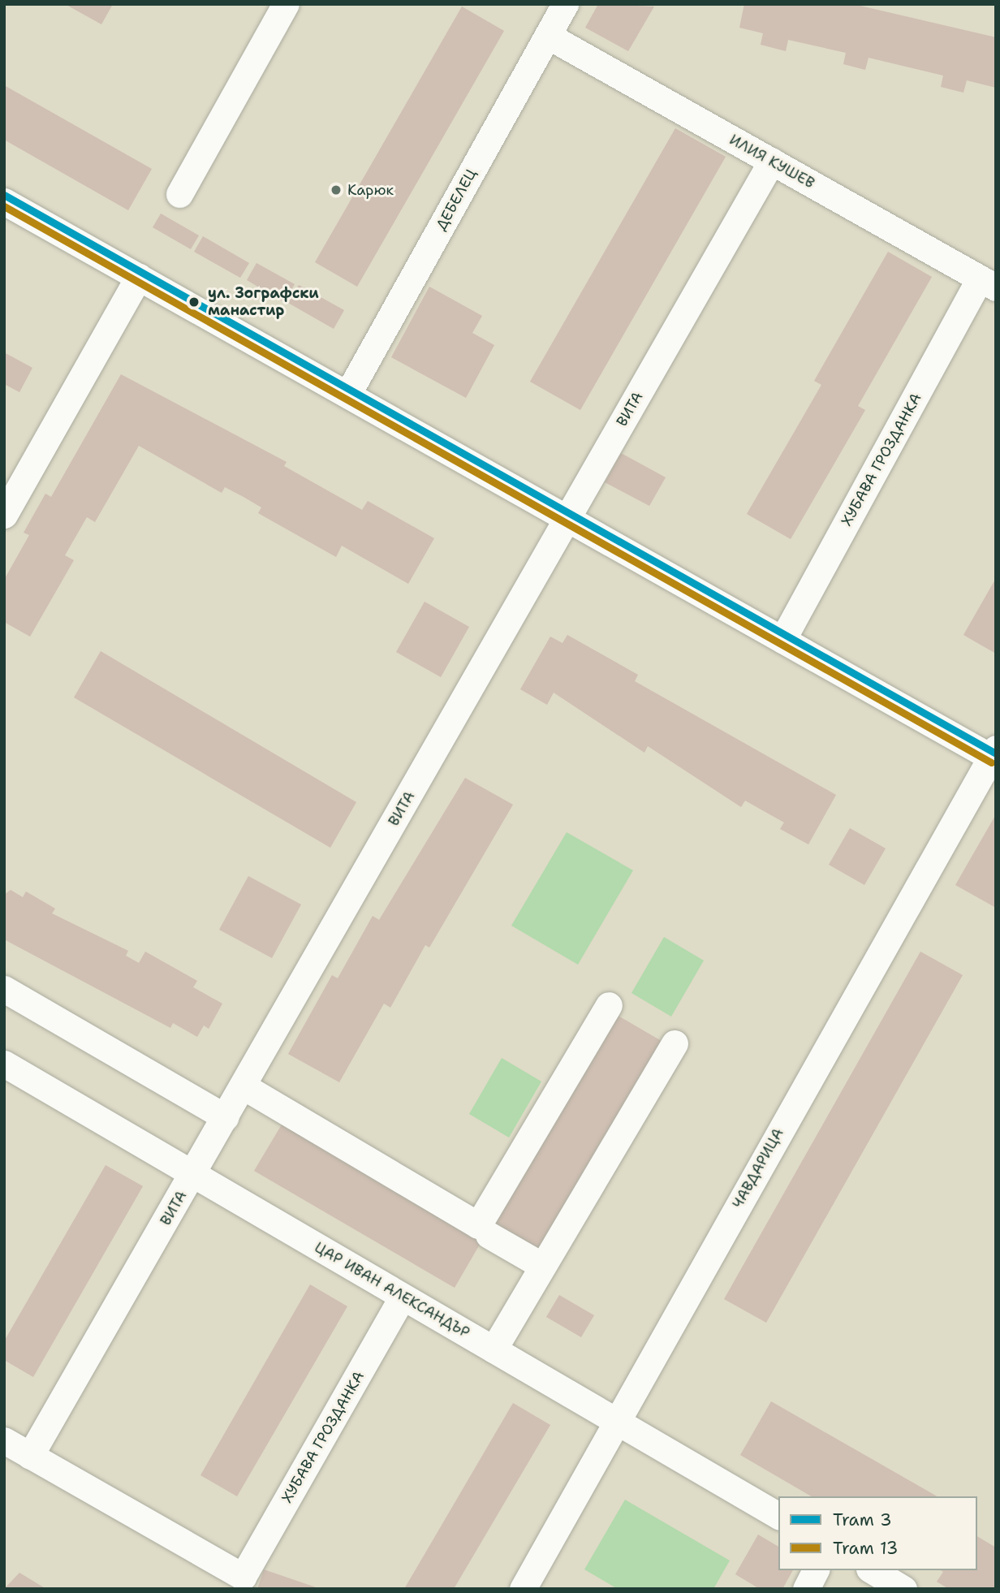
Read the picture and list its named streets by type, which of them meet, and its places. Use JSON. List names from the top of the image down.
{
  "streets": {
    "street": [
      "ИЛИЯ КУШЕВ",
      "ДЕБЕЛЕЦ",
      "ВИТА",
      "ХУБАВА ГРОЗДАНКА",
      "ЧАВДАРИЦА",
      "ЦАР ИВАН АЛЕКСАНДЪР"
    ]
  },
  "crossings": [
    ["ИЛИЯ КУШЕВ", "ДЕБЕЛЕЦ"],
    ["ИЛИЯ КУШЕВ", "ВИТА"],
    ["ИЛИЯ КУШЕВ", "ХУБАВА ГРОЗДАНКА"],
    ["ВИТА", "ХУБАВА ГРОЗДАНКА"],
    ["ВИТА", "ЦАР ИВАН АЛЕКСАНДЪР"],
    ["ХУБАВА ГРОЗДАНКА", "ЦАР ИВАН АЛЕКСАНДЪР"],
    ["ЧАВДАРИЦА", "ЦАР ИВАН АЛЕКСАНДЪР"]
  ],
  "places": ["Карюк", "ул. Зографски манастир"],
  "lines": ["tram line 3", "tram line 13"],
  "legend": ["Tram 3", "Tram 13"]
}
